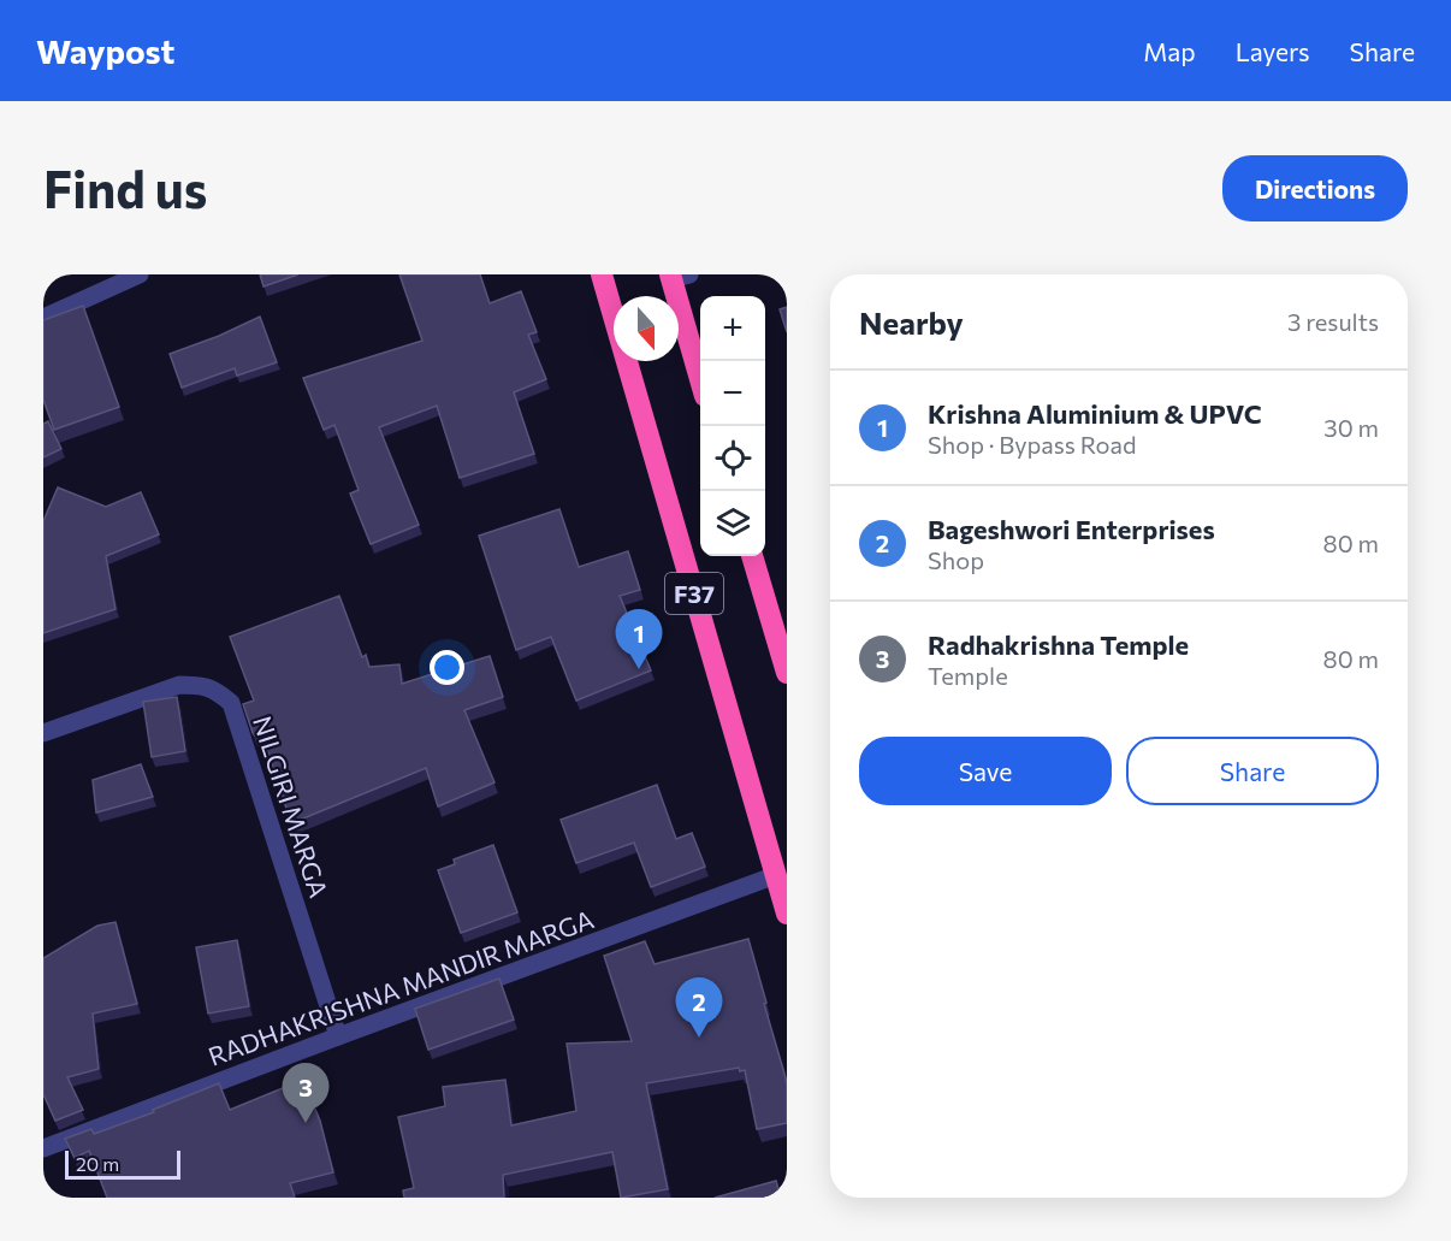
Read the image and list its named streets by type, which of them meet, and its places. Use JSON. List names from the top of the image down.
{
  "streets": {
    "highway": ["F37"],
    "street": ["NILGIRI MARGA", "RADHAKRISHNA MANDIR MARGA"]
  },
  "crossings": [
    ["F37", "RADHAKRISHNA MANDIR MARGA"],
    ["NILGIRI MARGA", "RADHAKRISHNA MANDIR MARGA"]
  ],
  "scale_bar": "20 m",
  "north": "bottom",
  "page": {
    "header": "Waypost",
    "nav": ["Map", "Layers", "Share"],
    "buttons": [
      "Directions",
      ["Save", "Share"]
    ],
    "title": "Find us",
    "heading": ["Nearby", "3 results"],
    "map_buttons": ["+", "−"],
    "list": [
      {
        "mark": "1",
        "name": "Krishna Aluminium & UPVC",
        "note": "Shop · Bypass Road",
        "value": "30 m"
      },
      {
        "mark": "2",
        "name": "Bageshwori Enterprises",
        "note": "Shop",
        "value": "80 m"
      },
      {
        "mark": "3",
        "name": "Radhakrishna Temple",
        "note": "Temple",
        "value": "80 m"
      }
    ],
    "pins": ["1", "2", "3"],
    "scale": "20 m"
  }
}
